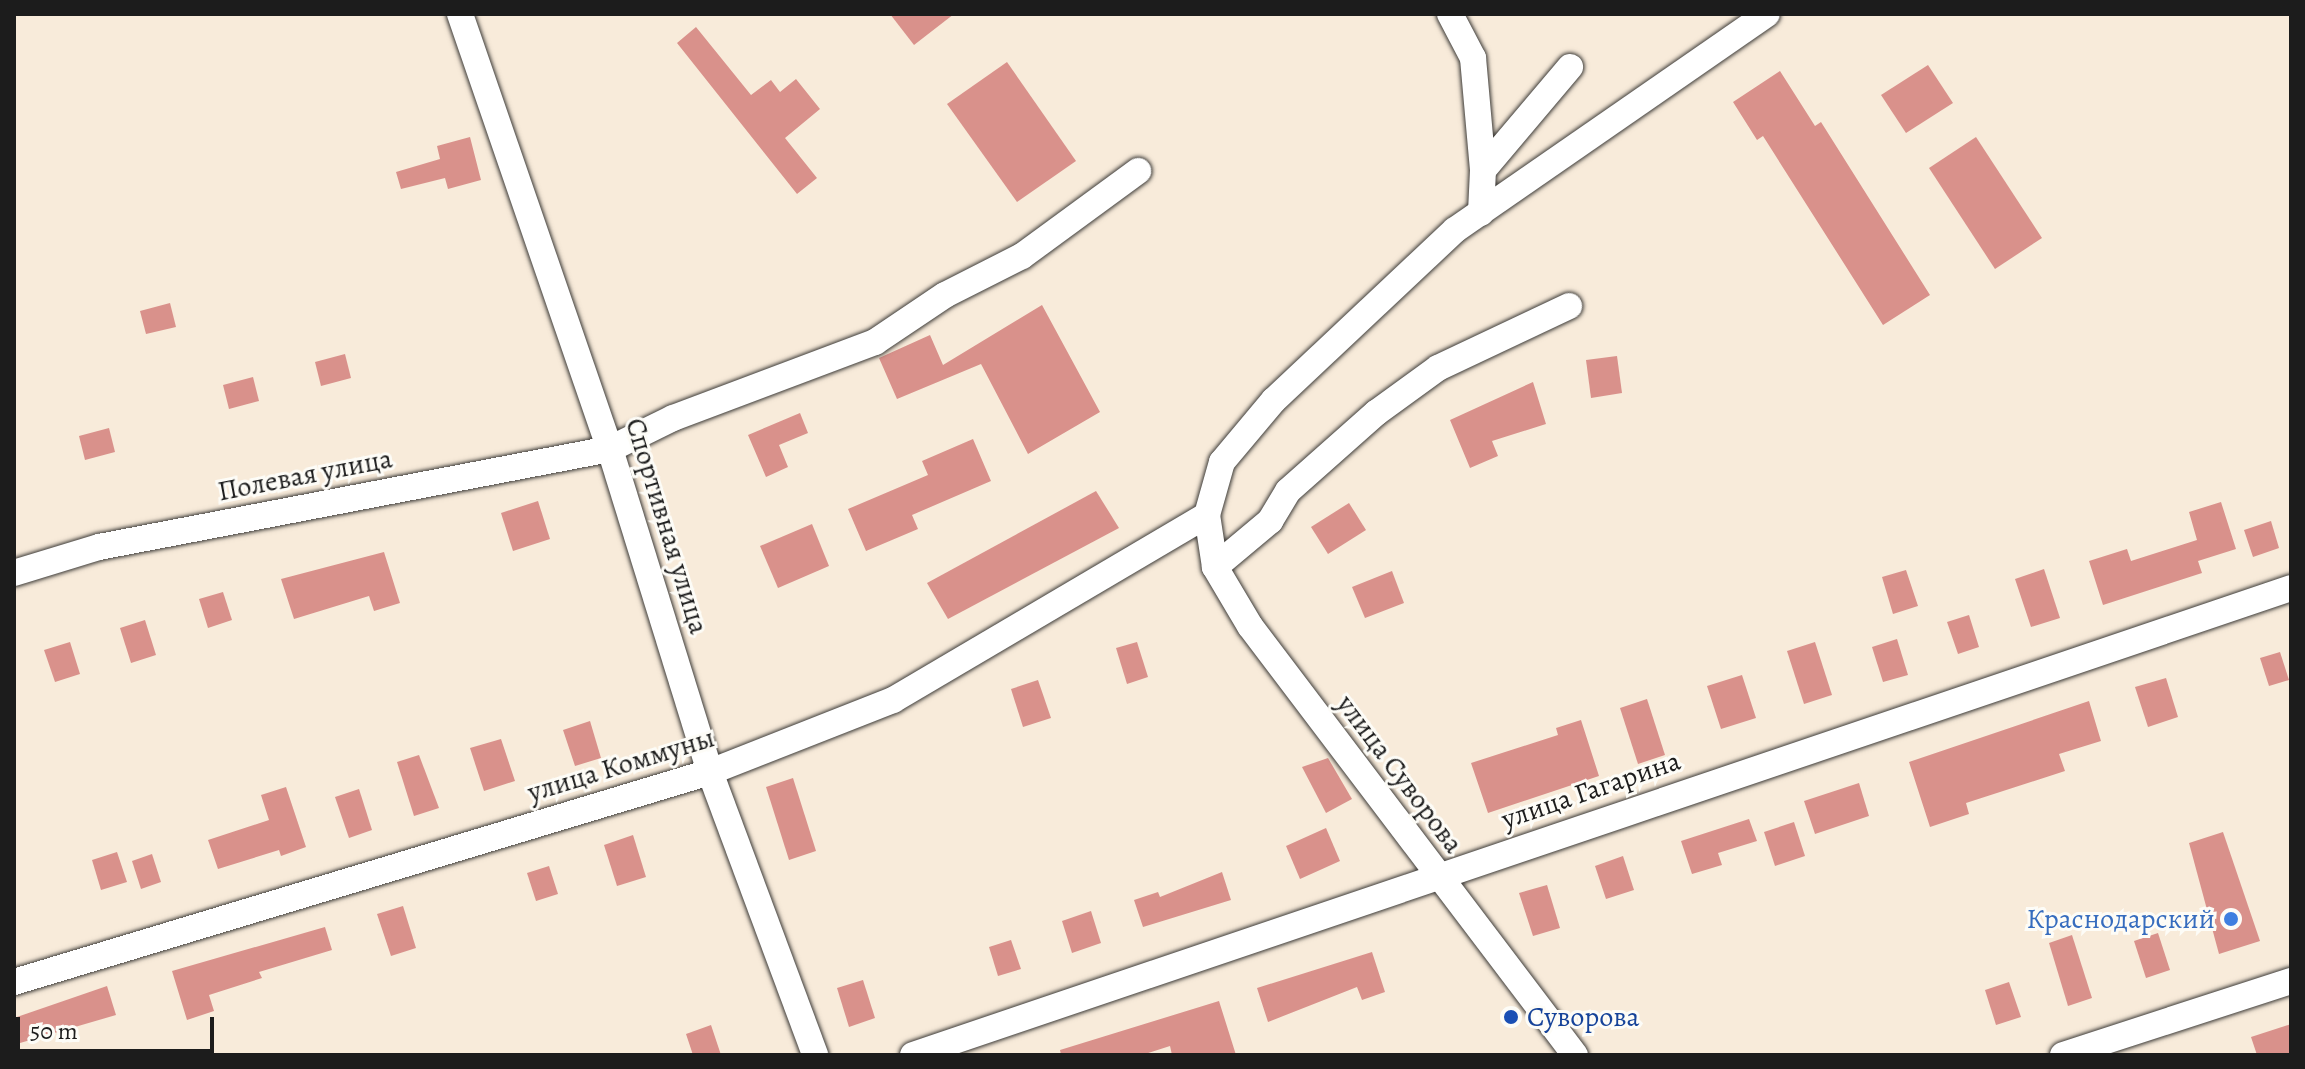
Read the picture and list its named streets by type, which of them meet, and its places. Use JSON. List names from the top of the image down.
{
  "streets": {
    "street": [
      "Полевая улица",
      "Спортивная улица",
      "улица Коммуны",
      "улица Суворова",
      "улица Гагарина"
    ]
  },
  "crossings": [
    ["Полевая улица", "Спортивная улица"],
    ["Спортивная улица", "улица Коммуны"],
    ["улица Коммуны", "улица Суворова"],
    ["улица Суворова", "улица Гагарина"]
  ],
  "places": ["Краснодарский", "Суворова"],
  "scale_bar": "50 m"
}
